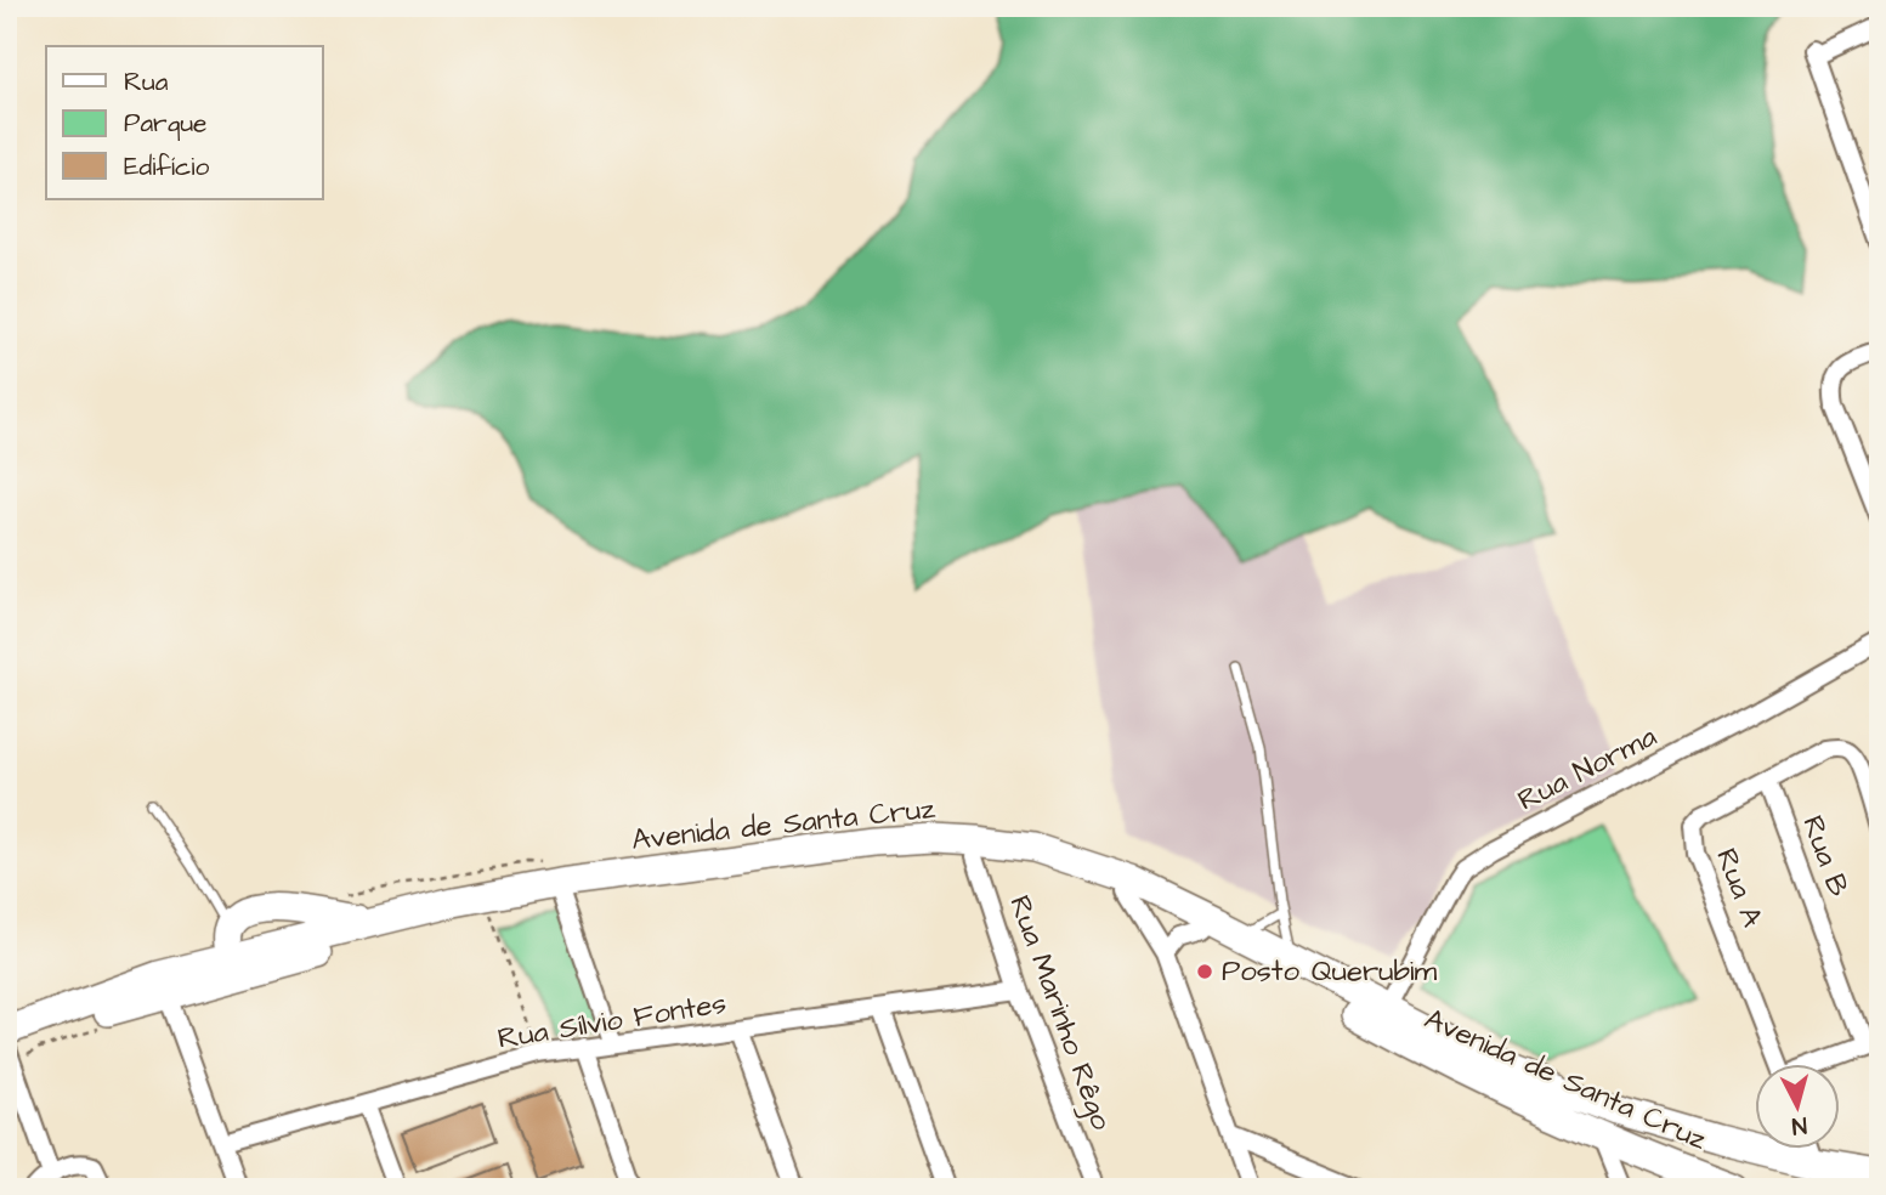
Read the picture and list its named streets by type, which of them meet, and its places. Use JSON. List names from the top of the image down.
{
  "streets": {
    "main road": ["Avenida de Santa Cruz"],
    "street": [
      "Rua Norma",
      "Rua B",
      "Rua A",
      "Rua Marinho Rêgo",
      "Rua Sílvio Fontes"
    ]
  },
  "crossings": [
    ["Rua Norma", "Avenida de Santa Cruz"],
    ["Avenida de Santa Cruz", "Rua Marinho Rêgo"],
    ["Rua B", "Rua A"],
    ["Rua Marinho Rêgo", "Rua Sílvio Fontes"]
  ],
  "places": ["Posto Querubim"],
  "legend": ["Rua", "Parque", "Edifício"],
  "north": "bottom"
}
